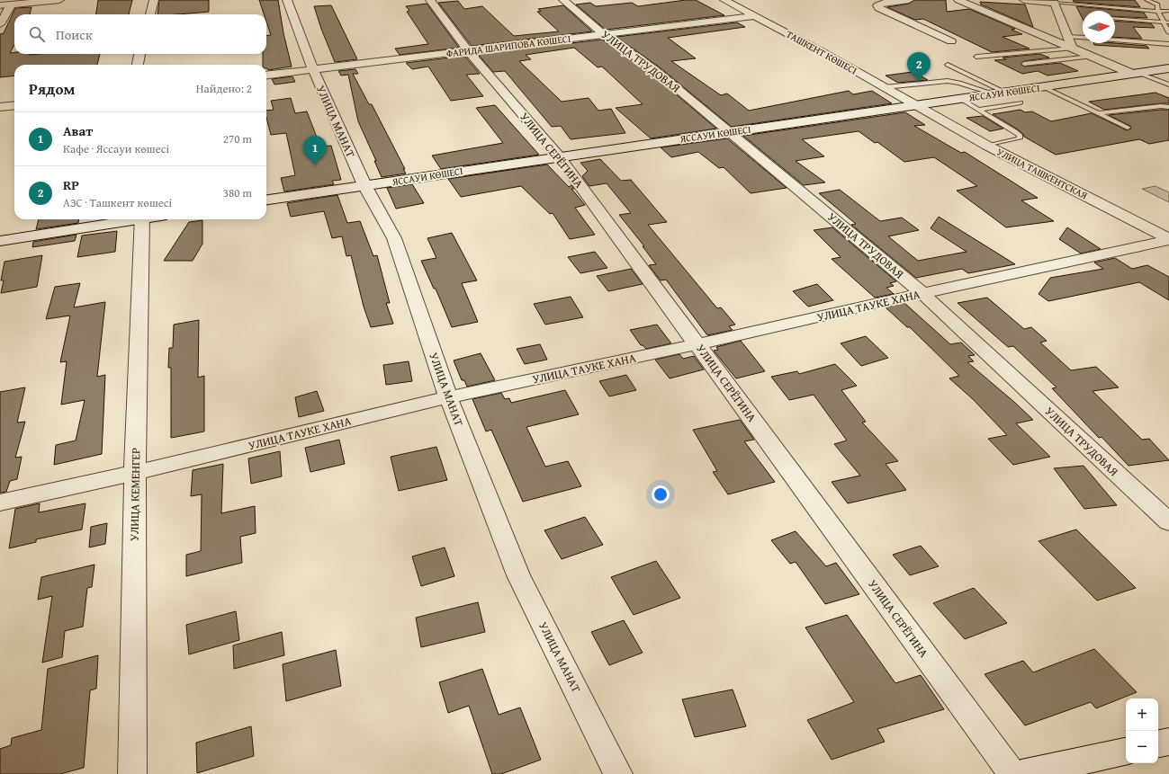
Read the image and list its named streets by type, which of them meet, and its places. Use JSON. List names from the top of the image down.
{
  "streets": {
    "main road": ["ЯССАУИ КӨШЕСІ"],
    "street": [
      "ФАРИДА ШАРИПОВА КӨШЕСІ",
      "ТАШКЕНТ КӨШЕСІ",
      "УЛИЦА ТРУДОВАЯ",
      "УЛИЦА МАНАТ",
      "УЛИЦА СЕРЁГИНА",
      "УЛИЦА ТАШКЕНТСКАЯ",
      "УЛИЦА ТАУКЕ ХАНА",
      "УЛИЦА КЕМЕНГЕР"
    ]
  },
  "crossings": [
    ["ФАРИДА ШАРИПОВА КӨШЕСІ", "ТАШКЕНТ КӨШЕСІ"],
    ["ФАРИДА ШАРИПОВА КӨШЕСІ", "УЛИЦА ТРУДОВАЯ"],
    ["ФАРИДА ШАРИПОВА КӨШЕСІ", "УЛИЦА МАНАТ"],
    ["ФАРИДА ШАРИПОВА КӨШЕСІ", "УЛИЦА СЕРЁГИНА"],
    ["ТАШКЕНТ КӨШЕСІ", "ЯССАУИ КӨШЕСІ"],
    ["ТАШКЕНТ КӨШЕСІ", "УЛИЦА ТАШКЕНТСКАЯ"],
    ["УЛИЦА ТРУДОВАЯ", "ЯССАУИ КӨШЕСІ"],
    ["УЛИЦА ТРУДОВАЯ", "УЛИЦА ТАУКЕ ХАНА"],
    ["ЯССАУИ КӨШЕСІ", "УЛИЦА МАНАТ"],
    ["ЯССАУИ КӨШЕСІ", "УЛИЦА СЕРЁГИНА"],
    ["ЯССАУИ КӨШЕСІ", "УЛИЦА ТАШКЕНТСКАЯ"],
    ["УЛИЦА МАНАТ", "УЛИЦА ТАУКЕ ХАНА"],
    ["УЛИЦА СЕРЁГИНА", "УЛИЦА ТАУКЕ ХАНА"],
    ["УЛИЦА ТАШКЕНТСКАЯ", "УЛИЦА ТАУКЕ ХАНА"],
    ["УЛИЦА ТАУКЕ ХАНА", "УЛИЦА КЕМЕНГЕР"]
  ],
  "north": "right",
  "page": {
    "search": "Поиск",
    "pins": ["2", "1"],
    "heading": ["Рядом", "Найдено: 2"],
    "list": [
      {
        "mark": "1",
        "name": "Ават",
        "note": "Кафе · Яссауи көшесі",
        "value": "270 m"
      },
      {
        "mark": "2",
        "name": "RP",
        "note": "АЗС · Ташкент көшесі",
        "value": "380 m"
      }
    ],
    "map_buttons": ["+", "−"]
  }
}
